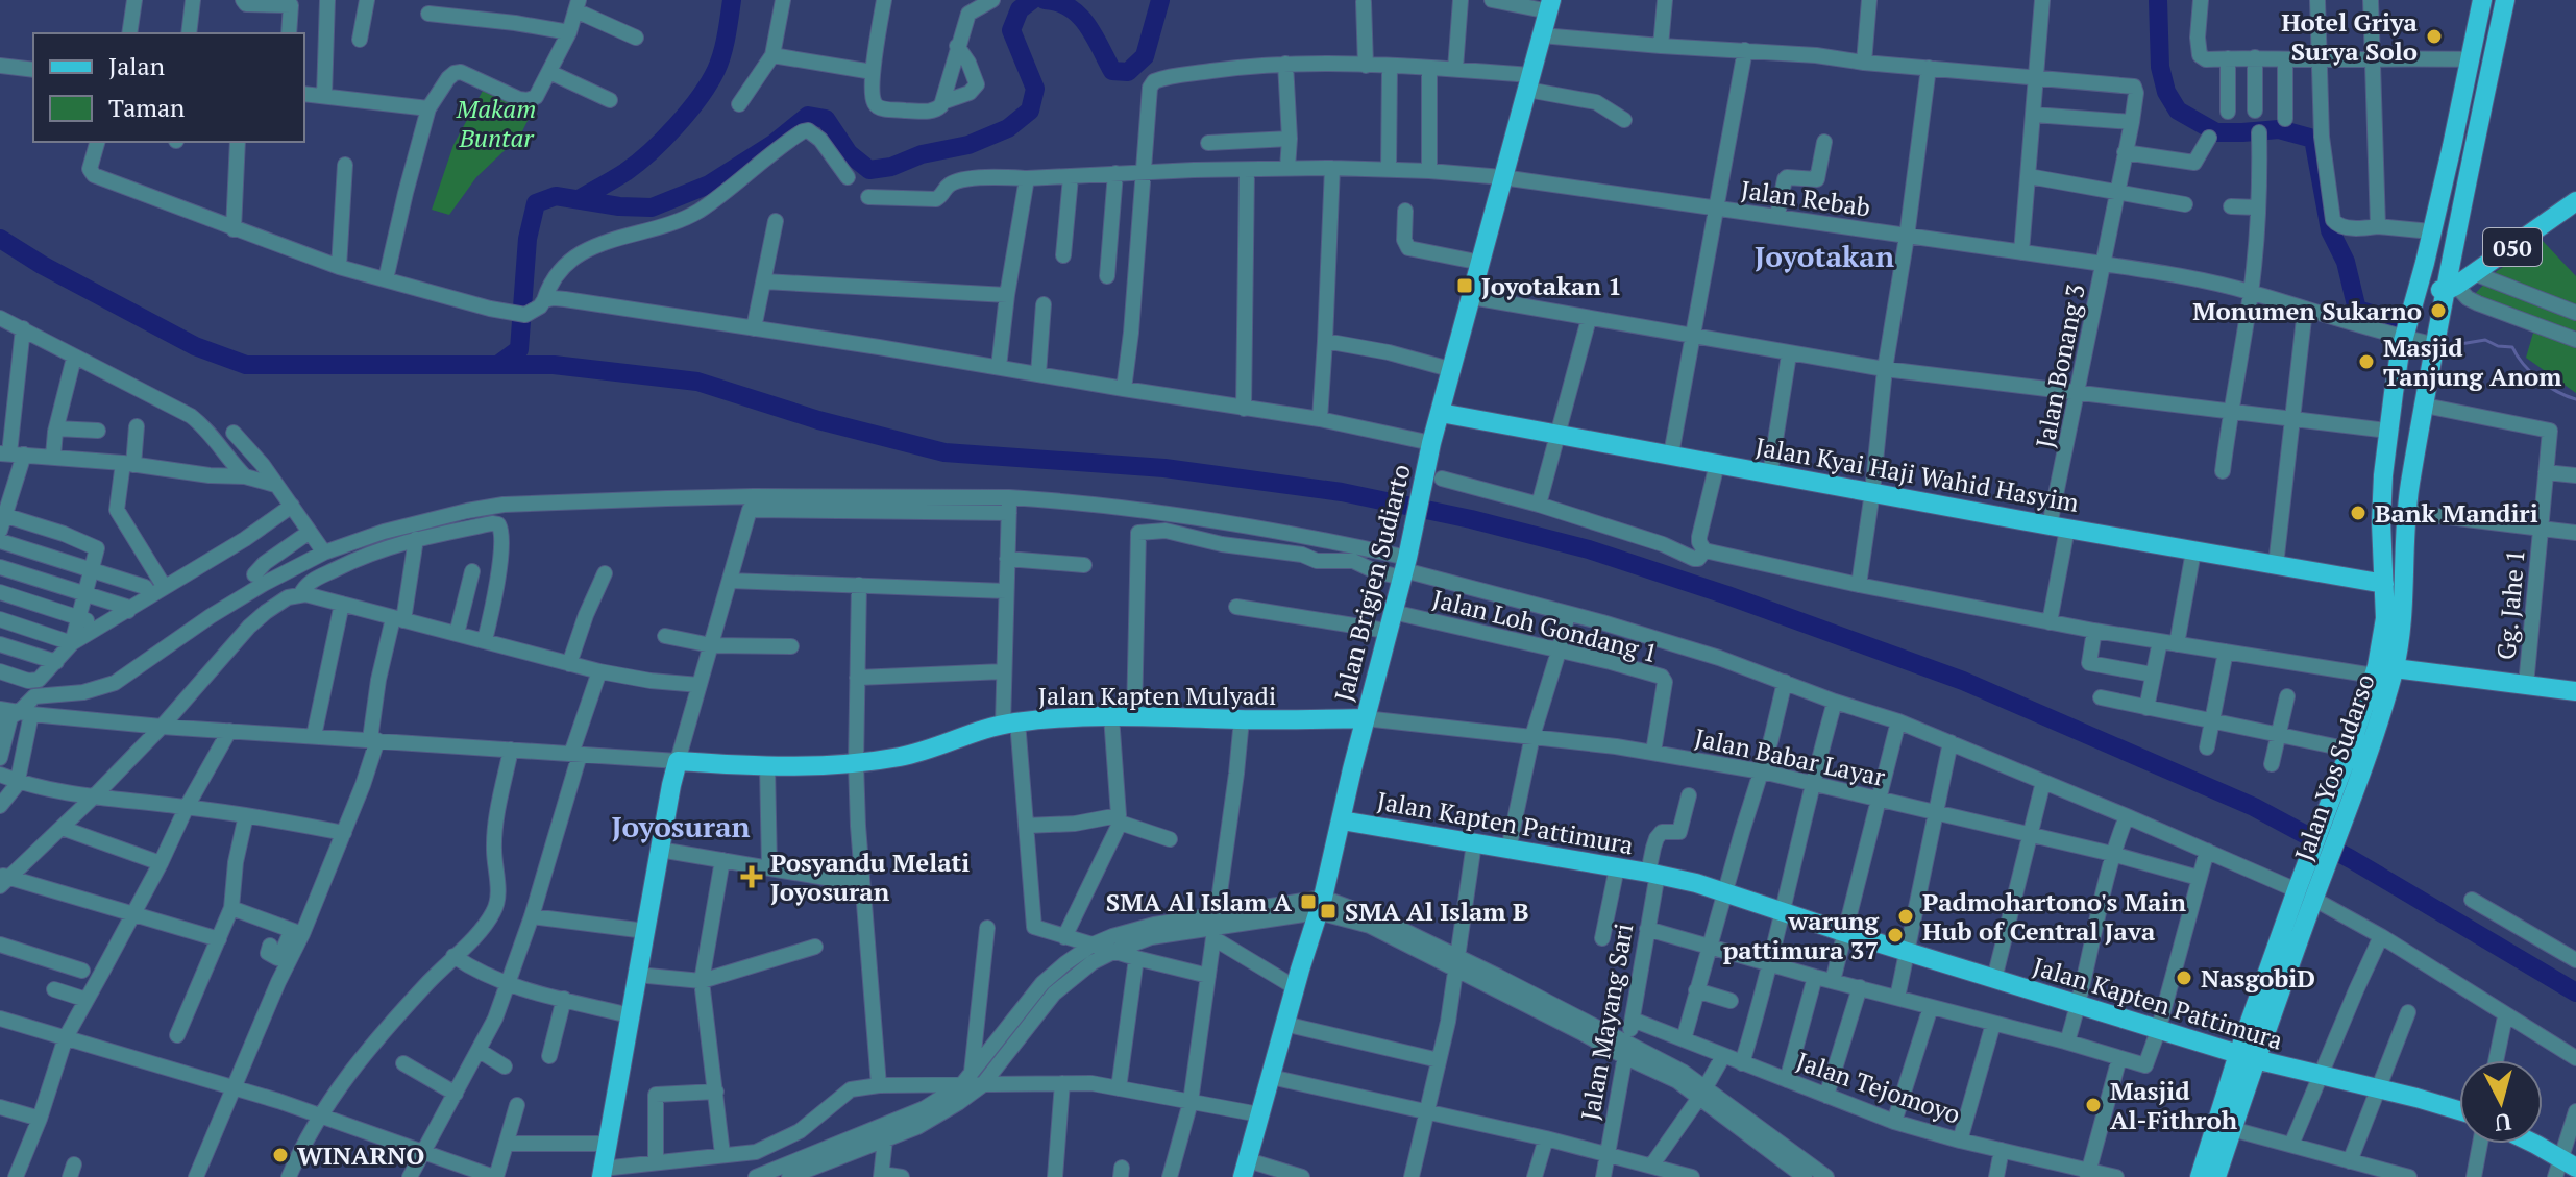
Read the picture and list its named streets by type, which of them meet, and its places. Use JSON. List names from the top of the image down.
{
  "streets": {
    "main road": [
      "050",
      "Jalan Kyai Haji Wahid Hasyim",
      "Jalan Brigjen Sudiarto",
      "Jalan Kapten Mulyadi",
      "Jalan Yos Sudarso",
      "Jalan Kapten Pattimura"
    ],
    "street": [
      "Jalan Rebab",
      "Jalan Bonang 3",
      "Gg. Jahe 1",
      "Jalan Loh Gondang 1",
      "Jalan Babar Layar",
      "Jalan Mayang Sari",
      "Jalan Tejomoyo"
    ]
  },
  "crossings": [
    ["Jalan Rebab", "Jalan Bonang 3"],
    ["Jalan Rebab", "Jalan Brigjen Sudiarto"],
    ["050", "Jalan Yos Sudarso"],
    ["Jalan Bonang 3", "Jalan Kyai Haji Wahid Hasyim"],
    ["Jalan Kyai Haji Wahid Hasyim", "Jalan Brigjen Sudiarto"],
    ["Jalan Brigjen Sudiarto", "Jalan Loh Gondang 1"],
    ["Jalan Brigjen Sudiarto", "Jalan Kapten Mulyadi"],
    ["Jalan Brigjen Sudiarto", "Jalan Babar Layar"],
    ["Jalan Brigjen Sudiarto", "Jalan Kapten Pattimura"],
    ["Gg. Jahe 1", "Jalan Yos Sudarso"],
    ["Jalan Loh Gondang 1", "Jalan Babar Layar"],
    ["Jalan Kapten Mulyadi", "Jalan Babar Layar"],
    ["Jalan Yos Sudarso", "Jalan Kapten Pattimura"],
    ["Jalan Kapten Pattimura", "Jalan Mayang Sari"],
    ["Jalan Mayang Sari", "Jalan Tejomoyo"]
  ],
  "districts": ["Joyotakan", "Joyosuran"],
  "parks": ["Makam Buntar"],
  "places": {
    "other": [
      "Hotel Griya Surya Solo",
      "Monumen Sukarno",
      "Masjid Tanjung Anom",
      "Bank Mandiri",
      "Padmohartono's Main Hub of Central Java",
      "warung pattimura 37",
      "NasgobiD",
      "Masjid Al-Fithroh",
      "WINARNO"
    ],
    "transit": ["Joyotakan 1", "SMA Al Islam A", "SMA Al Islam B"],
    "health": ["Posyandu Melati Joyosuran"]
  },
  "legend": ["Jalan", "Taman"],
  "north": "bottom"
}
